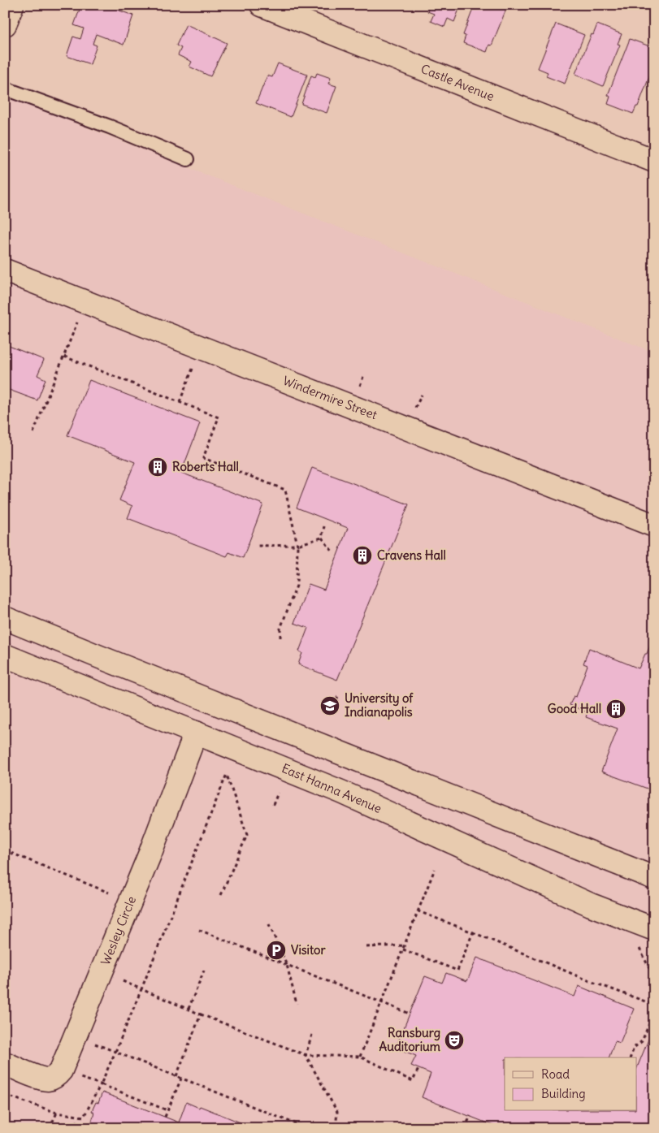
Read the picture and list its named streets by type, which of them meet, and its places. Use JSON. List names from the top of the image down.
{
  "streets": {
    "street": [
      "Castle Avenue",
      "Windermire Street",
      "East Hanna Avenue",
      "Wesley Circle"
    ]
  },
  "crossings": [
    ["East Hanna Avenue", "Wesley Circle"]
  ],
  "places": {
    "building": ["Roberts Hall", "Cravens Hall", "Good Hall"],
    "school or university": ["University of Indianapolis"],
    "parking": ["Visitor"],
    "theatre": ["Ransburg Auditorium"]
  },
  "legend": ["Road", "Building"]
}
